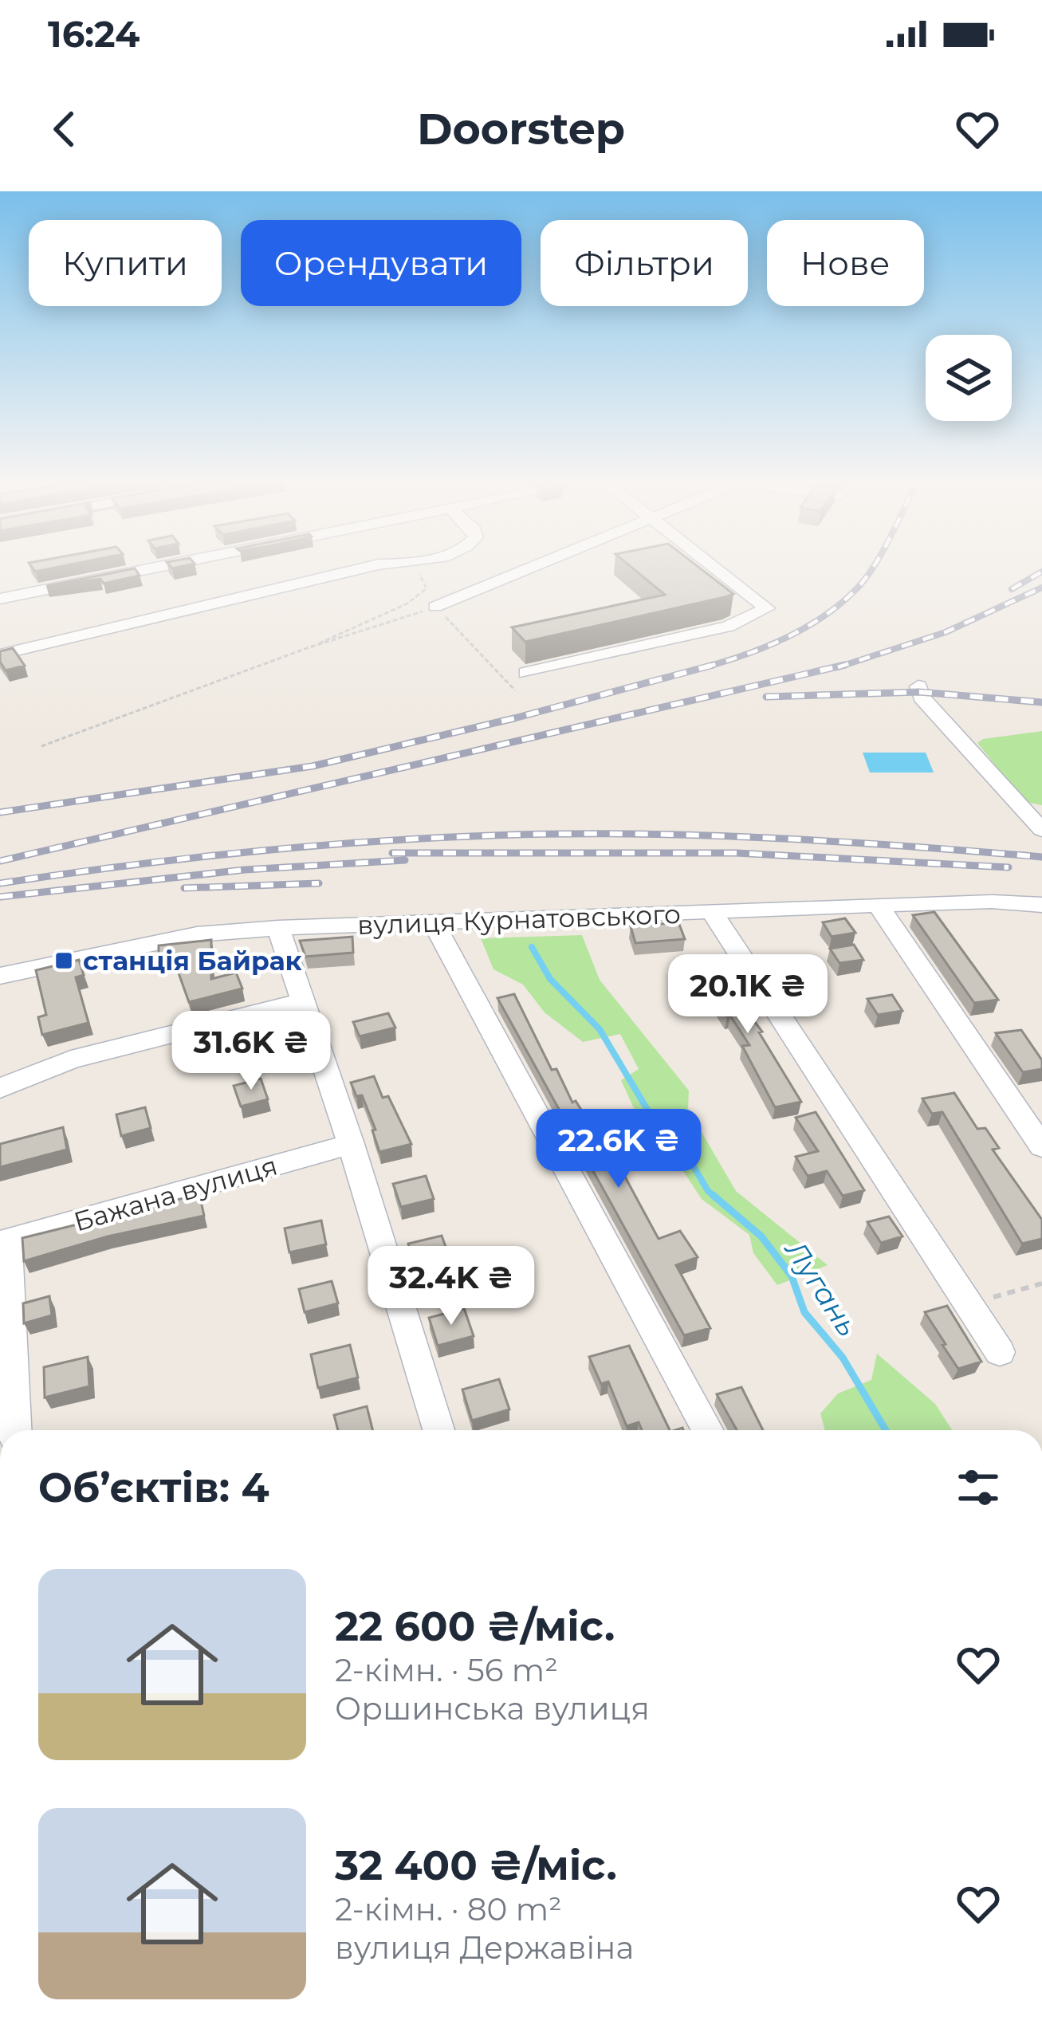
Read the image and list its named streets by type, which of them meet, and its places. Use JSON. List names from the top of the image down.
{
  "streets": {
    "street": ["вулиця Курнатовського", "Бажана вулиця"]
  },
  "water": ["Лугань"],
  "places": {
    "transit": ["станція Байрак"]
  },
  "page": {
    "status": "16:24",
    "header": "Doorstep",
    "chip": [
      "Купити",
      "Орендувати",
      "Фільтри",
      "Нове"
    ],
    "price": [
      "20.1K ₴",
      "31.6K ₴",
      "22.6K ₴",
      "32.4K ₴"
    ],
    "heading": "Об’єктів: 4",
    "list": [
      {
        "name": "22 600 ₴/міс.",
        "note": "2-кімн. · 56 m² · Оршинська вулиця"
      },
      {
        "name": "32 400 ₴/міс.",
        "note": "2-кімн. · 80 m² · вулиця Державіна"
      }
    ]
  }
}
